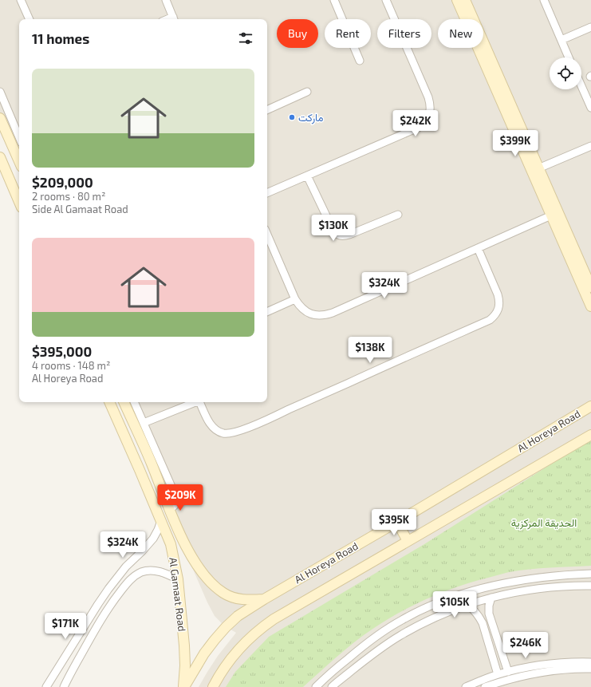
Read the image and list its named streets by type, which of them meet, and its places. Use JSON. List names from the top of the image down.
{
  "streets": {
    "main road": ["Al Horeya Road", "Al Gamaat Road"]
  },
  "crossings": [
    ["Al Horeya Road", "Al Gamaat Road"]
  ],
  "parks": ["الحديقة المركزية"],
  "places": ["ماركت"],
  "page": {
    "chip": [
      "Buy",
      "Rent",
      "Filters",
      "New"
    ],
    "heading": "11 homes",
    "list": [
      {
        "name": "$209,000",
        "note": "2 rooms · 80 m² · Side Al Gamaat Road"
      },
      {
        "name": "$395,000",
        "note": "4 rooms · 148 m² · Al Horeya Road"
      }
    ],
    "price": [
      "$242K",
      "$399K",
      "$130K",
      "$324K",
      "$138K",
      "$209K",
      "$395K",
      "$324K",
      "$105K",
      "$171K",
      "$246K"
    ]
  }
}
